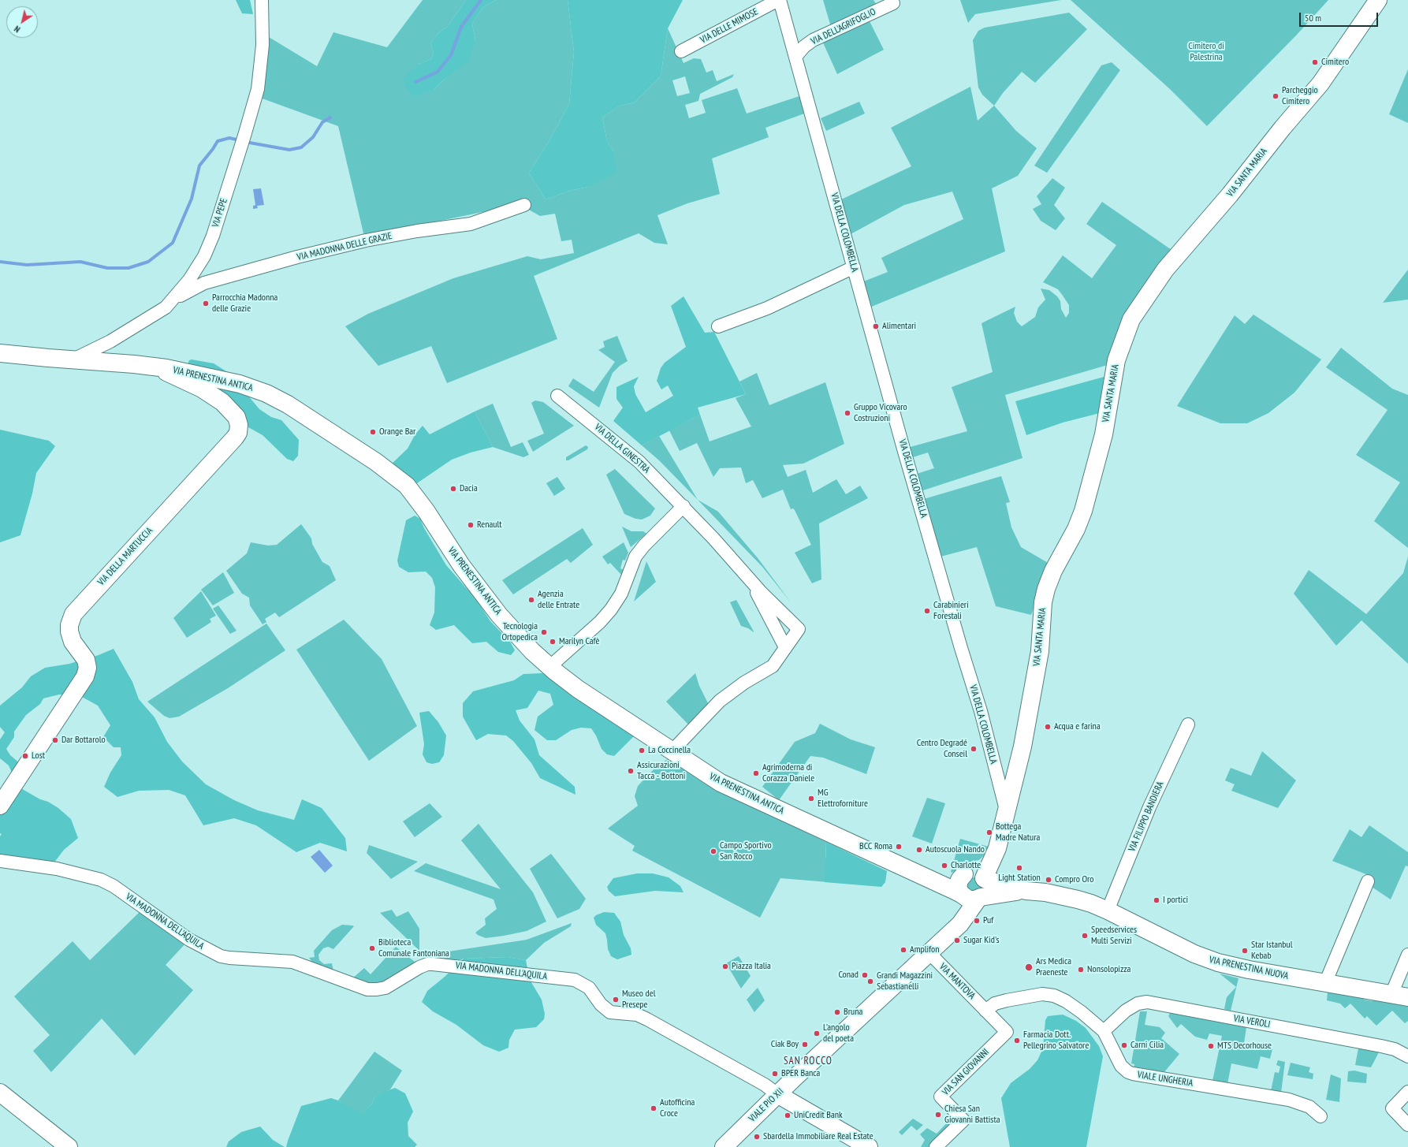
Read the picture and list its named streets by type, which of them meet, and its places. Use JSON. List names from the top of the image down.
{
  "streets": {
    "street": [
      "VIA DELLE MIMOSE",
      "VIA DELL'AGRIFOGLIO",
      "VIA SANTA MARIA",
      "VIA PEPE",
      "VIA DELLA COLOMBELLA",
      "VIA MADONNA DELLE GRAZIE",
      "VIA PRENESTINA ANTICA",
      "VIA DELLA GINESTRA",
      "VIA DELLA MARTUCCIA",
      "VIA FILIPPO BANDIERA",
      "VIA MADONNA DELL'AQUILA",
      "VIA PRENESTINA NUOVA",
      "VIA MANTOVA",
      "VIA VEROLI",
      "VIA SAN GIOVANNI",
      "VIALE UNGHERIA",
      "VIALE PIO XII"
    ]
  },
  "crossings": [
    ["VIA DELLE MIMOSE", "VIA DELLA COLOMBELLA"],
    ["VIA DELL'AGRIFOGLIO", "VIA DELLA COLOMBELLA"],
    ["VIA SANTA MARIA", "VIA DELLA COLOMBELLA"],
    ["VIA SANTA MARIA", "VIA PRENESTINA ANTICA"],
    ["VIA SANTA MARIA", "VIA PRENESTINA NUOVA"],
    ["VIA SANTA MARIA", "VIALE PIO XII"],
    ["VIA PEPE", "VIA MADONNA DELLE GRAZIE"],
    ["VIA PEPE", "VIA PRENESTINA ANTICA"],
    ["VIA PRENESTINA ANTICA", "VIA DELLA GINESTRA"],
    ["VIA PRENESTINA ANTICA", "VIA DELLA MARTUCCIA"],
    ["VIA PRENESTINA ANTICA", "VIA PRENESTINA NUOVA"],
    ["VIA PRENESTINA ANTICA", "VIALE PIO XII"],
    ["VIA FILIPPO BANDIERA", "VIA PRENESTINA NUOVA"],
    ["VIA MADONNA DELL'AQUILA", "VIALE PIO XII"],
    ["VIA PRENESTINA NUOVA", "VIALE PIO XII"],
    ["VIA MANTOVA", "VIA SAN GIOVANNI"],
    ["VIA MANTOVA", "VIALE UNGHERIA"],
    ["VIA MANTOVA", "VIALE PIO XII"],
    ["VIA VEROLI", "VIALE UNGHERIA"],
    ["VIA SAN GIOVANNI", "VIALE UNGHERIA"]
  ],
  "districts": ["SAN ROCCO"],
  "parks": ["Cimitero di Palestrina"],
  "places": [
    "Cimitero",
    "Parcheggio Cimitero",
    "Parrocchia Madonna delle Grazie",
    "Alimentari",
    "Gruppo Vicovaro Costruzioni",
    "Orange Bar",
    "Dacia",
    "Renault",
    "Agenzia delle Entrate",
    "Carabinieri Forestali",
    "Tecnologia Ortopedica",
    "Marilyn Cafè",
    "Acqua e farina",
    "Dar Bottarolo",
    "Centro Degradé Conseil",
    "La Coccinella",
    "Lost",
    "Assicurazioni Tacca - Bottoni",
    "Agrimoderna di Corazza Daniele",
    "MG Elettroforniture",
    "Bottega Madre Natura",
    "BCC Roma",
    "Autoscuola Nando",
    "Campo Sportivo San Rocco",
    "Charlotte",
    "Light Station",
    "Compro Oro",
    "I portici",
    "Puf",
    "Speedservices Multi Servizi",
    "Sugar Kid's",
    "Biblioteca Comunale Fantoniana",
    "Amplifon",
    "Star Istanbul Kebab",
    "Piazza Italia",
    "Ars Medica Praeneste",
    "Nonsolopizza",
    "Conad",
    "Grandi Magazzini Sebastianelli",
    "Museo del Presepe",
    "Bruna",
    "L'angolo del poeta",
    "Farmacia Dott. Pellegrino Salvatore",
    "Ciak Boy",
    "Carni Cilia",
    "MTS Decorhouse",
    "BPER Banca",
    "Autofficina Croce",
    "Chiesa San Giovanni Battista",
    "UniCredit Bank",
    "Sbardella Immobiliare Real Estate"
  ],
  "scale_bar": "50 m",
  "north": "bottom left"
}
